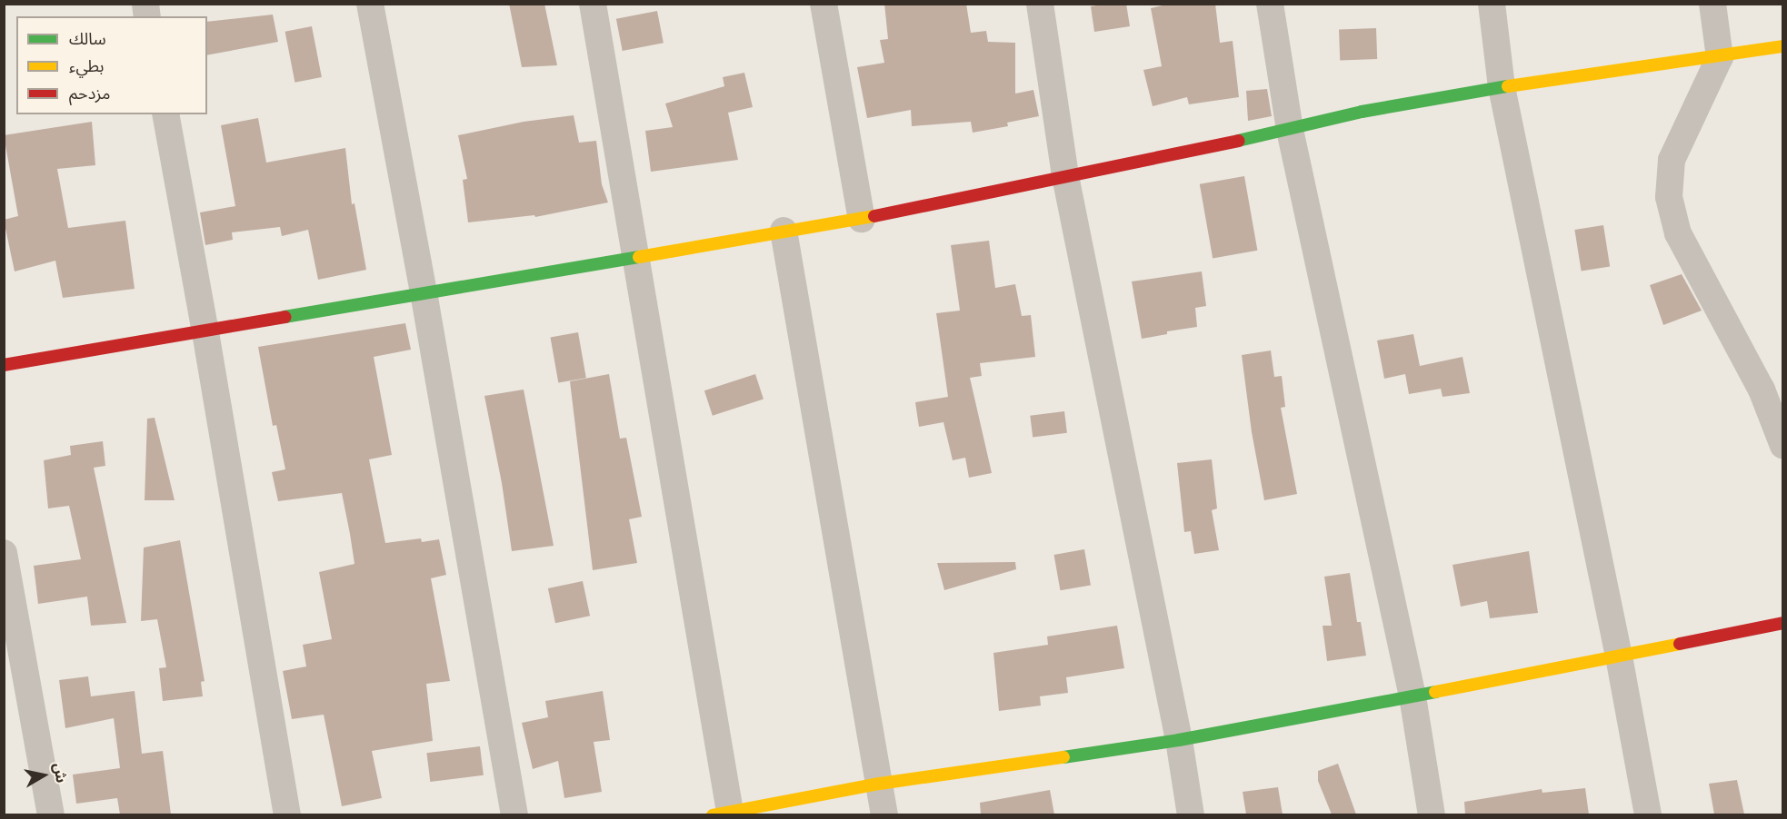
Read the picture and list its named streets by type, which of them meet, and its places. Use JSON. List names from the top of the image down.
{
  "legend": ["سالك", "بطيء", "مزدحم"],
  "north": "right"
}
